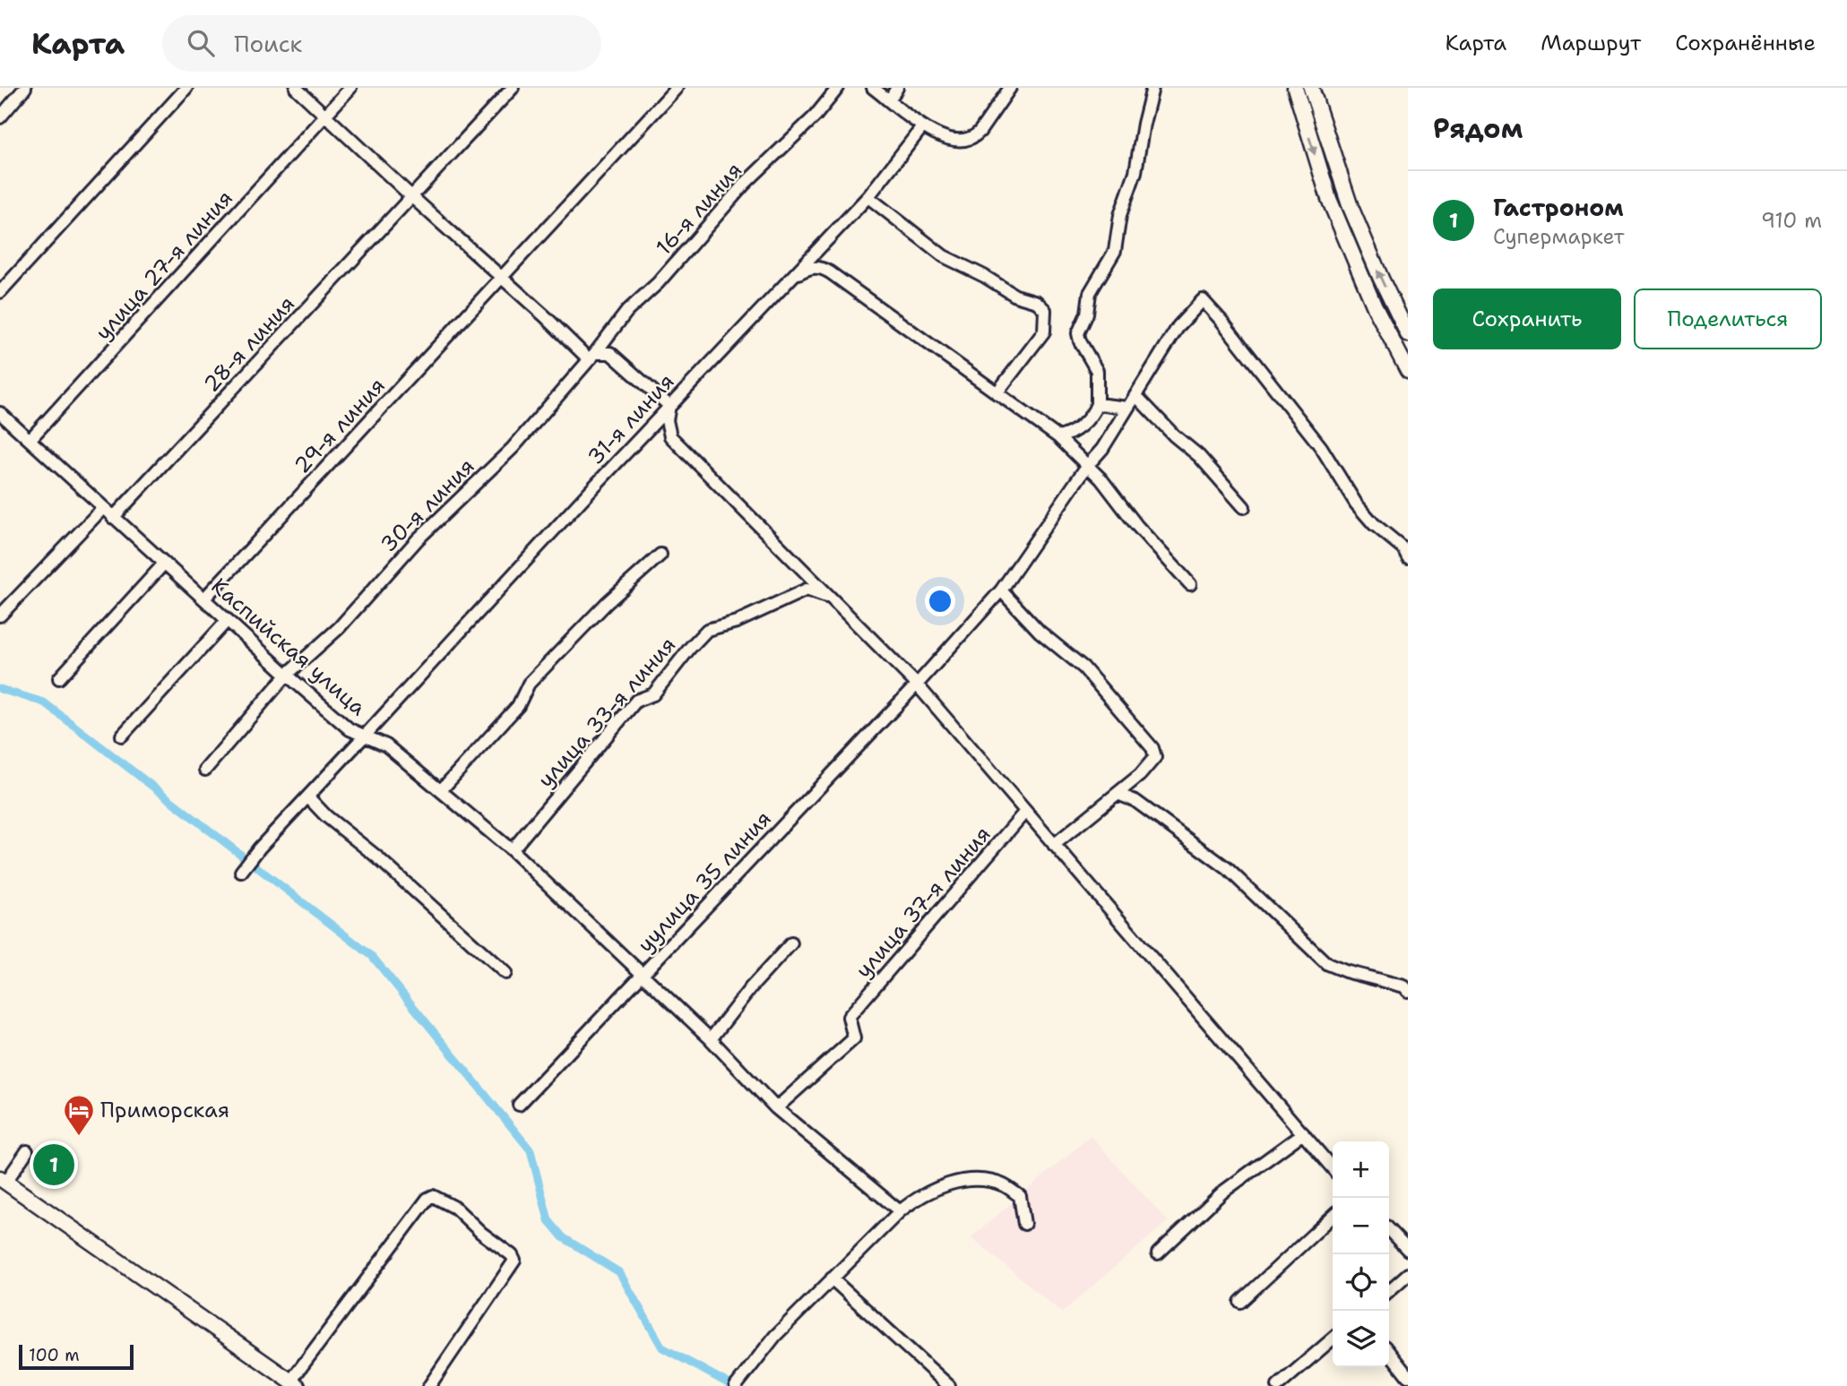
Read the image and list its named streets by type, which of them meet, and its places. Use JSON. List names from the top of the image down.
{
  "streets": {
    "street": [
      "16-я линия",
      "улица 27-я линия",
      "28-я линия",
      "31-я линия",
      "29-я линия",
      "30-я линия",
      "Каспийская улица",
      "улица 33-я линия",
      "уулица 35 линия",
      "улица 37-я линия"
    ]
  },
  "crossings": [
    ["16-я линия", "30-я линия"],
    ["улица 27-я линия", "Каспийская улица"],
    ["28-я линия", "Каспийская улица"],
    ["31-я линия", "Каспийская улица"],
    ["29-я линия", "Каспийская улица"],
    ["30-я линия", "Каспийская улица"],
    ["Каспийская улица", "улица 33-я линия"],
    ["Каспийская улица", "уулица 35 линия"],
    ["Каспийская улица", "улица 37-я линия"]
  ],
  "places": {
    "hotel": ["Приморская"]
  },
  "scale_bar": "100 m",
  "page": {
    "header": "Карта",
    "search": "Поиск",
    "nav": ["Карта", "Маршрут", "Сохранённые"],
    "heading": "Рядом",
    "list": [
      {
        "mark": "1",
        "name": "Гастроном",
        "note": "Супермаркет",
        "value": "910 m"
      }
    ],
    "buttons": ["Сохранить", "Поделиться"],
    "pins": "1",
    "map_buttons": ["+", "−"],
    "scale": "100 m"
  }
}
